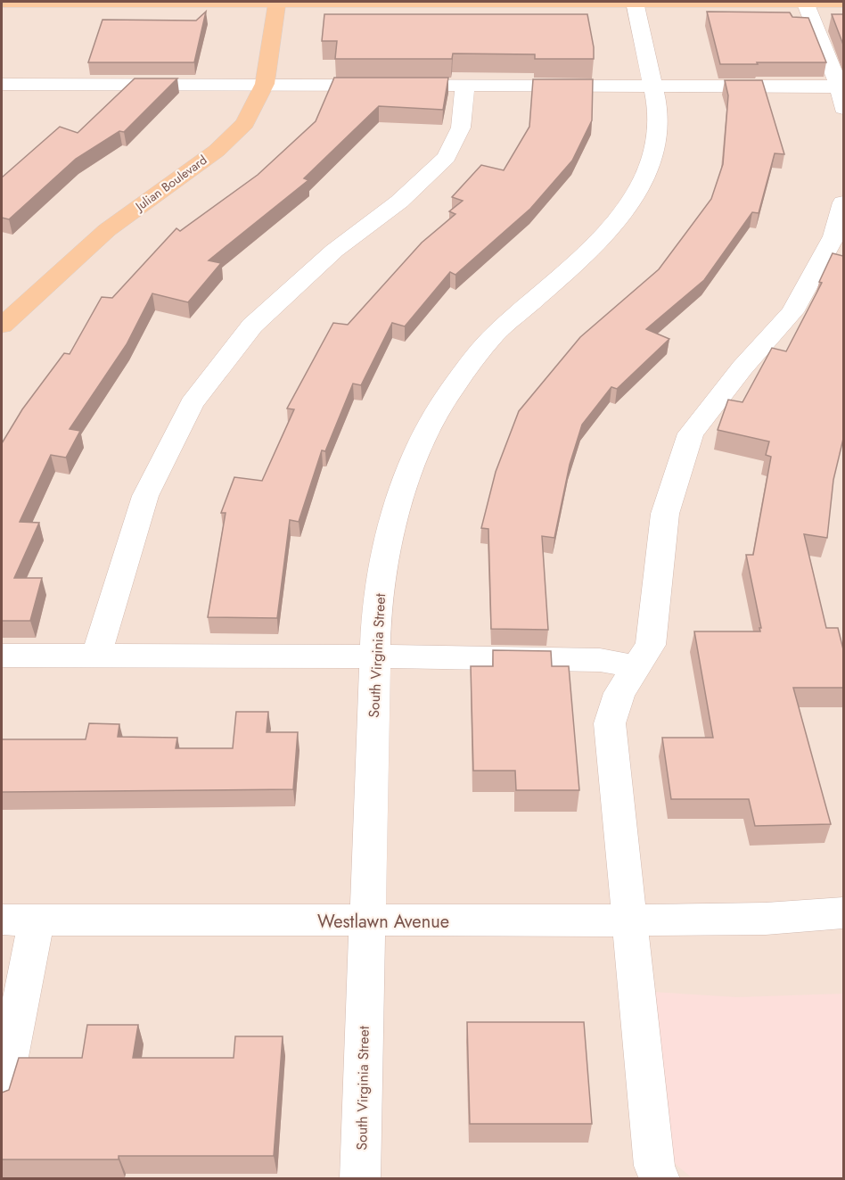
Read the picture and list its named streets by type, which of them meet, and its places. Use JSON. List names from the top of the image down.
{
  "streets": {
    "main road": ["Julian Boulevard"],
    "street": ["South Virginia Street", "Westlawn Avenue"]
  },
  "crossings": [
    ["South Virginia Street", "Westlawn Avenue"]
  ]
}
